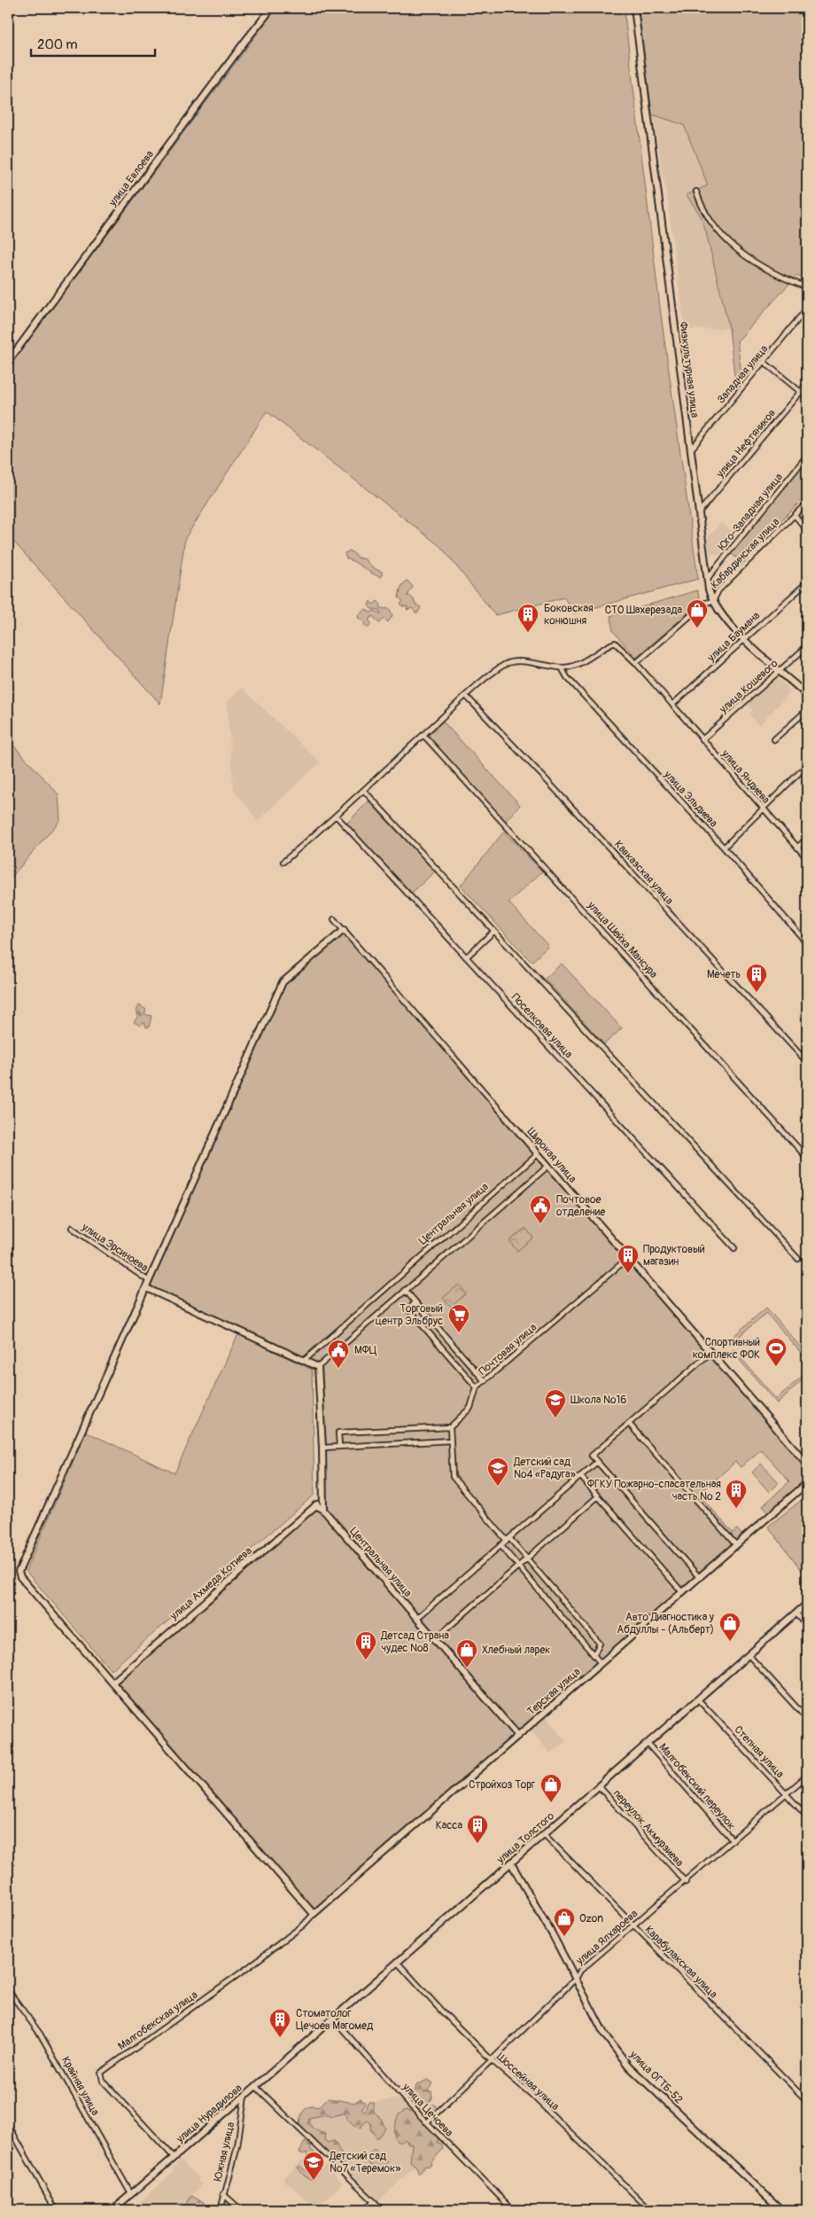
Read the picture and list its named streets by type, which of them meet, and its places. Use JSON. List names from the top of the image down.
{
  "streets": {
    "street": [
      "улица Евлоева",
      "Физкультурная улица",
      "Западная улица",
      "улица Нефтяников",
      "Юго-Западная улица",
      "Кабардинская улица",
      "улица Баумана",
      "улица Кошевого",
      "улица Яндиева",
      "улица Эльдиева",
      "Кавказская улица",
      "улица Шейха Мансура",
      "Поселковая улица",
      "Широкая улица",
      "Центральная улица",
      "улица Эрсиноева",
      "Почтовая улица",
      "улица Ахмеда Котиева",
      "Терская улица",
      "Степная улица",
      "Малгобекский переулок",
      "переулок Акмурзиева",
      "улица Толстого",
      "улица Ялхароева",
      "Карабулакская улица",
      "Малгобекская улица",
      "улица ОГТБ-52",
      "Шоссейная улица",
      "Крайняя улица",
      "улица Цечоева",
      "улица Нурадилова",
      "Южная улица"
    ]
  },
  "crossings": [
    ["Физкультурная улица", "Западная улица"],
    ["Физкультурная улица", "улица Нефтяников"],
    ["Физкультурная улица", "Юго-Западная улица"],
    ["Физкультурная улица", "Кабардинская улица"],
    ["Физкультурная улица", "улица Баумана"],
    ["Физкультурная улица", "улица Кошевого"],
    ["улица Баумана", "улица Яндиева"],
    ["улица Кошевого", "улица Яндиева"],
    ["Широкая улица", "Центральная улица"],
    ["Широкая улица", "Почтовая улица"],
    ["Центральная улица", "улица Ахмеда Котиева"],
    ["Центральная улица", "Терская улица"],
    ["Терская улица", "Малгобекская улица"],
    ["Степная улица", "улица Толстого"],
    ["Степная улица", "улица Ялхароева"],
    ["Малгобекский переулок", "улица Толстого"],
    ["Малгобекский переулок", "улица Ялхароева"],
    ["переулок Акмурзиева", "улица Толстого"],
    ["переулок Акмурзиева", "улица Ялхароева"],
    ["улица Толстого", "Карабулакская улица"],
    ["улица Толстого", "улица ОГТБ-52"],
    ["улица Толстого", "Шоссейная улица"],
    ["улица Толстого", "улица Цечоева"],
    ["улица Толстого", "улица Нурадилова"],
    ["улица Ялхароева", "Карабулакская улица"],
    ["улица Ялхароева", "улица ОГТБ-52"],
    ["улица Ялхароева", "Шоссейная улица"],
    ["улица Ялхароева", "улица Цечоева"],
    ["Малгобекская улица", "улица Нурадилова"],
    ["Крайняя улица", "улица Нурадилова"],
    ["улица Нурадилова", "Южная улица"]
  ],
  "places": {
    "shop": [
      "СТО Шахерезада",
      "Авто Диагностика у Абдуллы - (Альберт)",
      "Хлебный ларек",
      "Стройхоз Торг",
      "Ozon"
    ],
    "building": [
      "Боковская конюшня",
      "Мечеть",
      "Продуктовый магазин",
      "ФГКУ Пожарно-спасательная часть № 2",
      "Детсад Страна чудес №8",
      "Касса",
      "Стоматолог Цечоев Магомед"
    ],
    "public building": ["Почтовое отделение", "МФЦ"],
    "supermarket": ["Торговый центр Эльбрус"],
    "sports": ["Спортивный комплекс ФОК"],
    "school or university": ["Школа №16", "Детский сад №4 «Радуга»", "Детский сад №7 «Теремок»"]
  },
  "scale_bar": "200 m"
}
